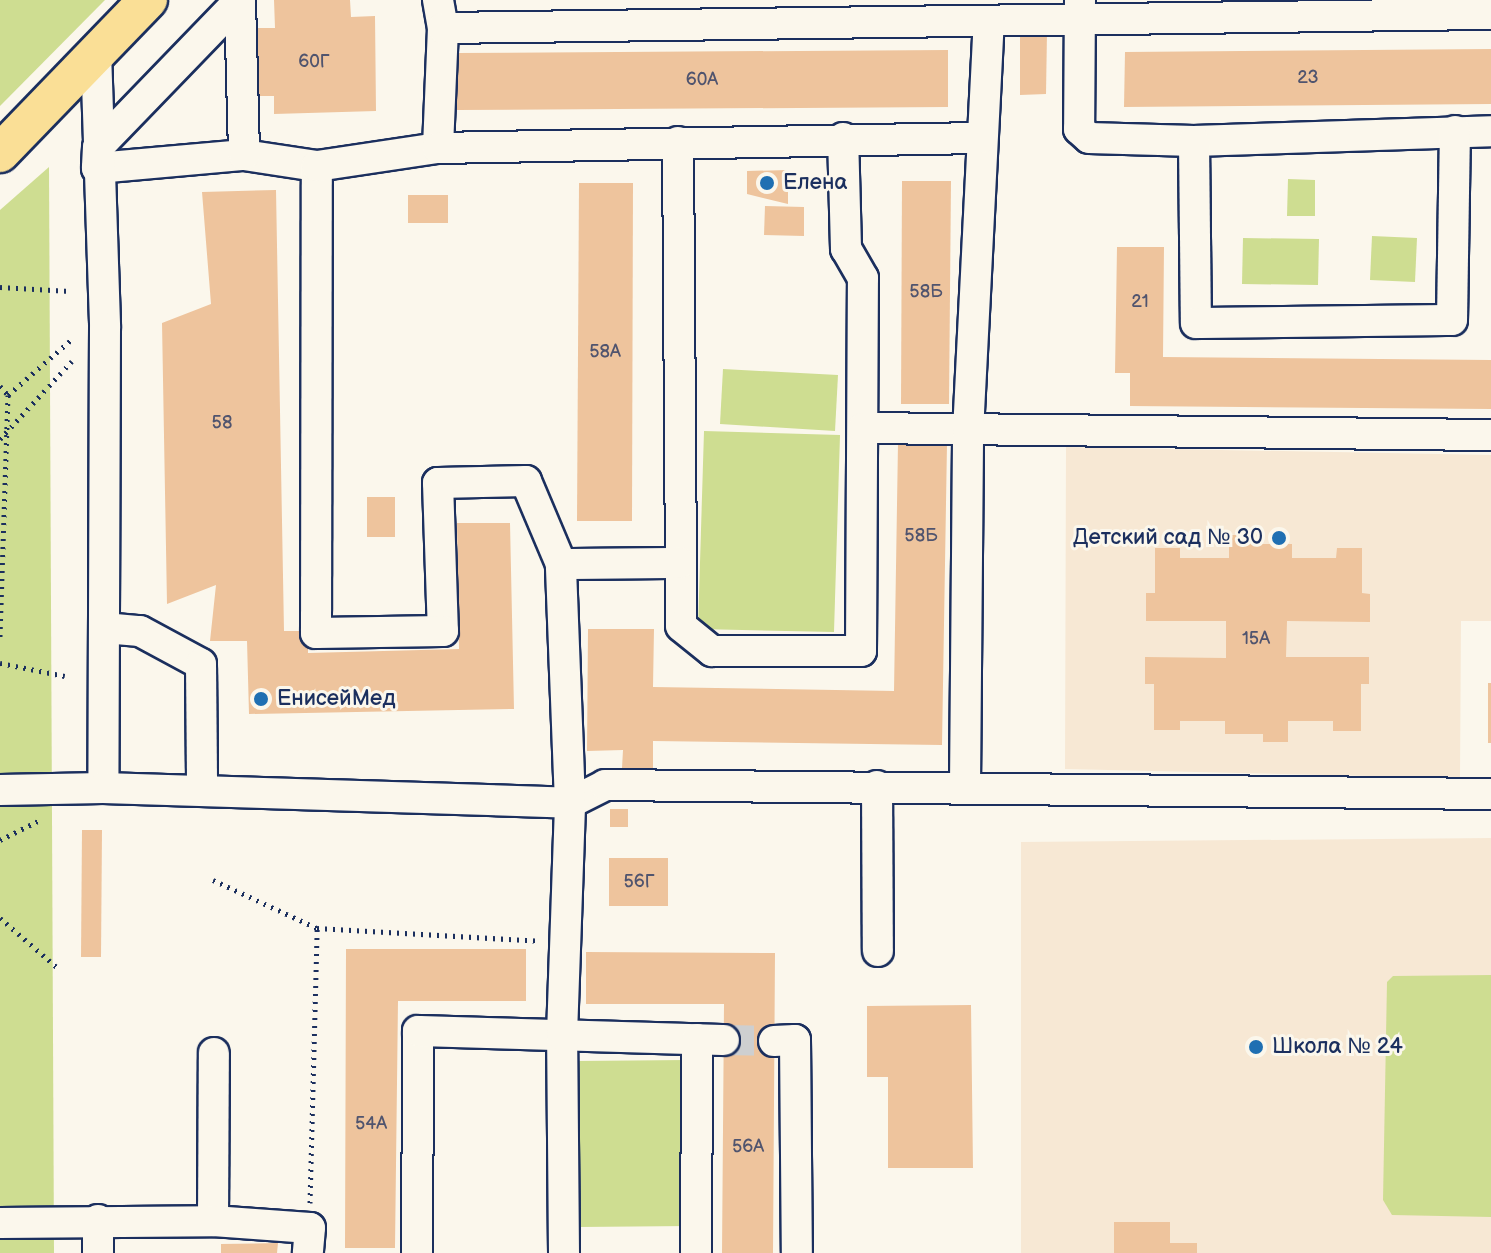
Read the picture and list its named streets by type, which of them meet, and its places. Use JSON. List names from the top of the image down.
{
  "places": [
    "Елена",
    "Детский сад № 30",
    "ЕнисейМед",
    "Школа № 24"
  ],
  "house_numbers": [
    "60Г",
    "23",
    "60А",
    "58Б",
    "21",
    "58А",
    "58",
    "58Б",
    "15А",
    "56Г",
    "54А",
    "56А"
  ]
}
